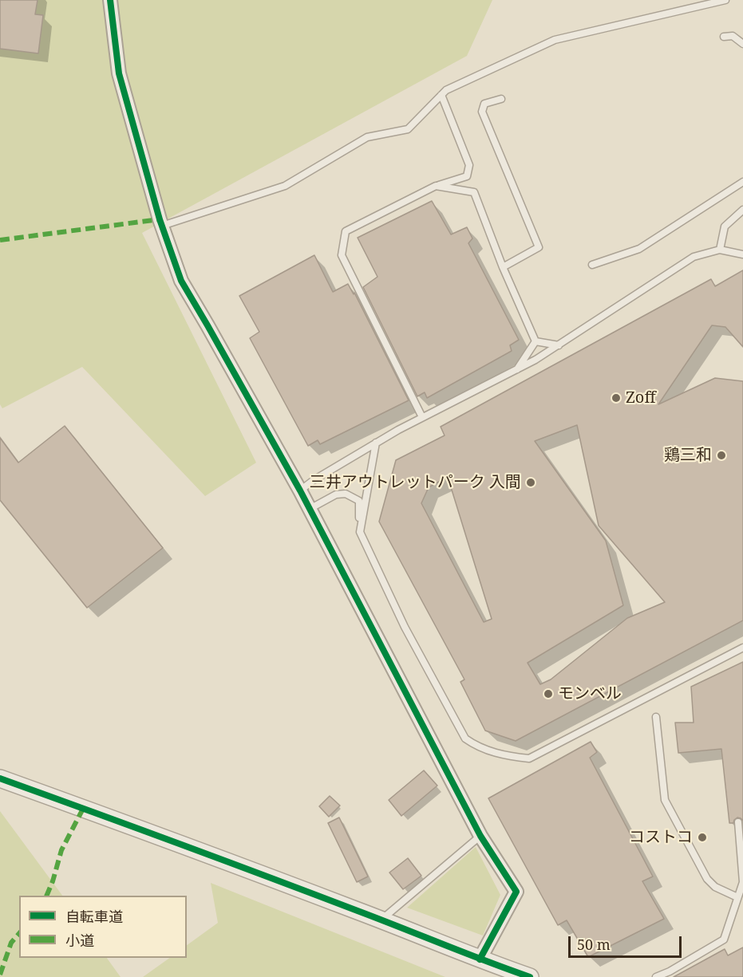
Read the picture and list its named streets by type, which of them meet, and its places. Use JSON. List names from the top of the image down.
{
  "places": [
    "Zoff",
    "鶏三和",
    "三井アウトレットパーク 入間",
    "モンベル",
    "コストコ"
  ],
  "legend": ["自転車道", "小道"],
  "scale_bar": "50 m"
}
